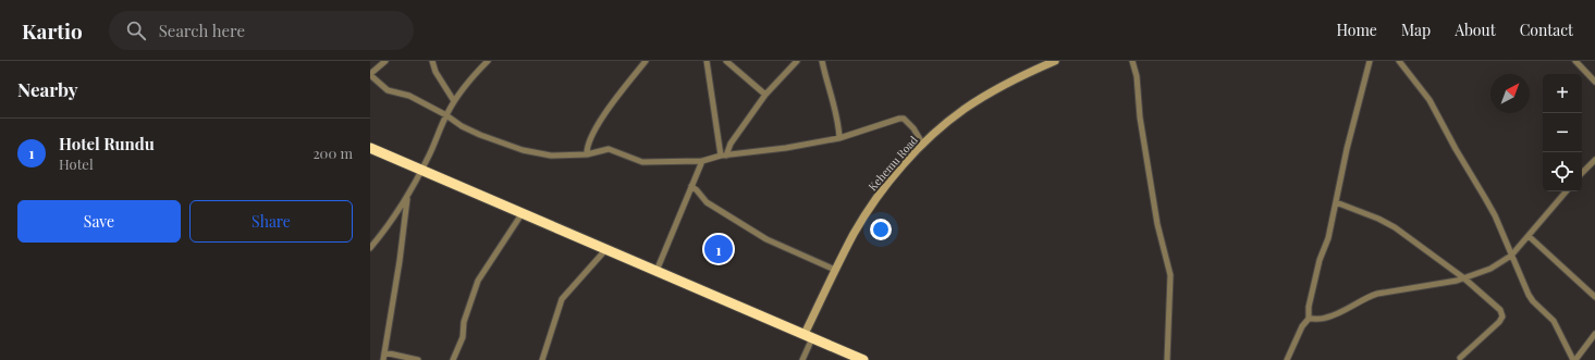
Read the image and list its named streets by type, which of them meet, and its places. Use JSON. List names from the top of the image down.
{
  "streets": {
    "street": ["Kehemu Road"]
  },
  "north": "top right",
  "page": {
    "header": "Kartio",
    "search": "Search here",
    "nav": [
      "Home",
      "Map",
      "About",
      "Contact"
    ],
    "heading": "Nearby",
    "map_buttons": ["+", "−"],
    "list": [
      {
        "mark": "1",
        "name": "Hotel Rundu",
        "note": "Hotel",
        "value": "200 m"
      }
    ],
    "buttons": ["Save", "Share"],
    "pins": "1"
  }
}
